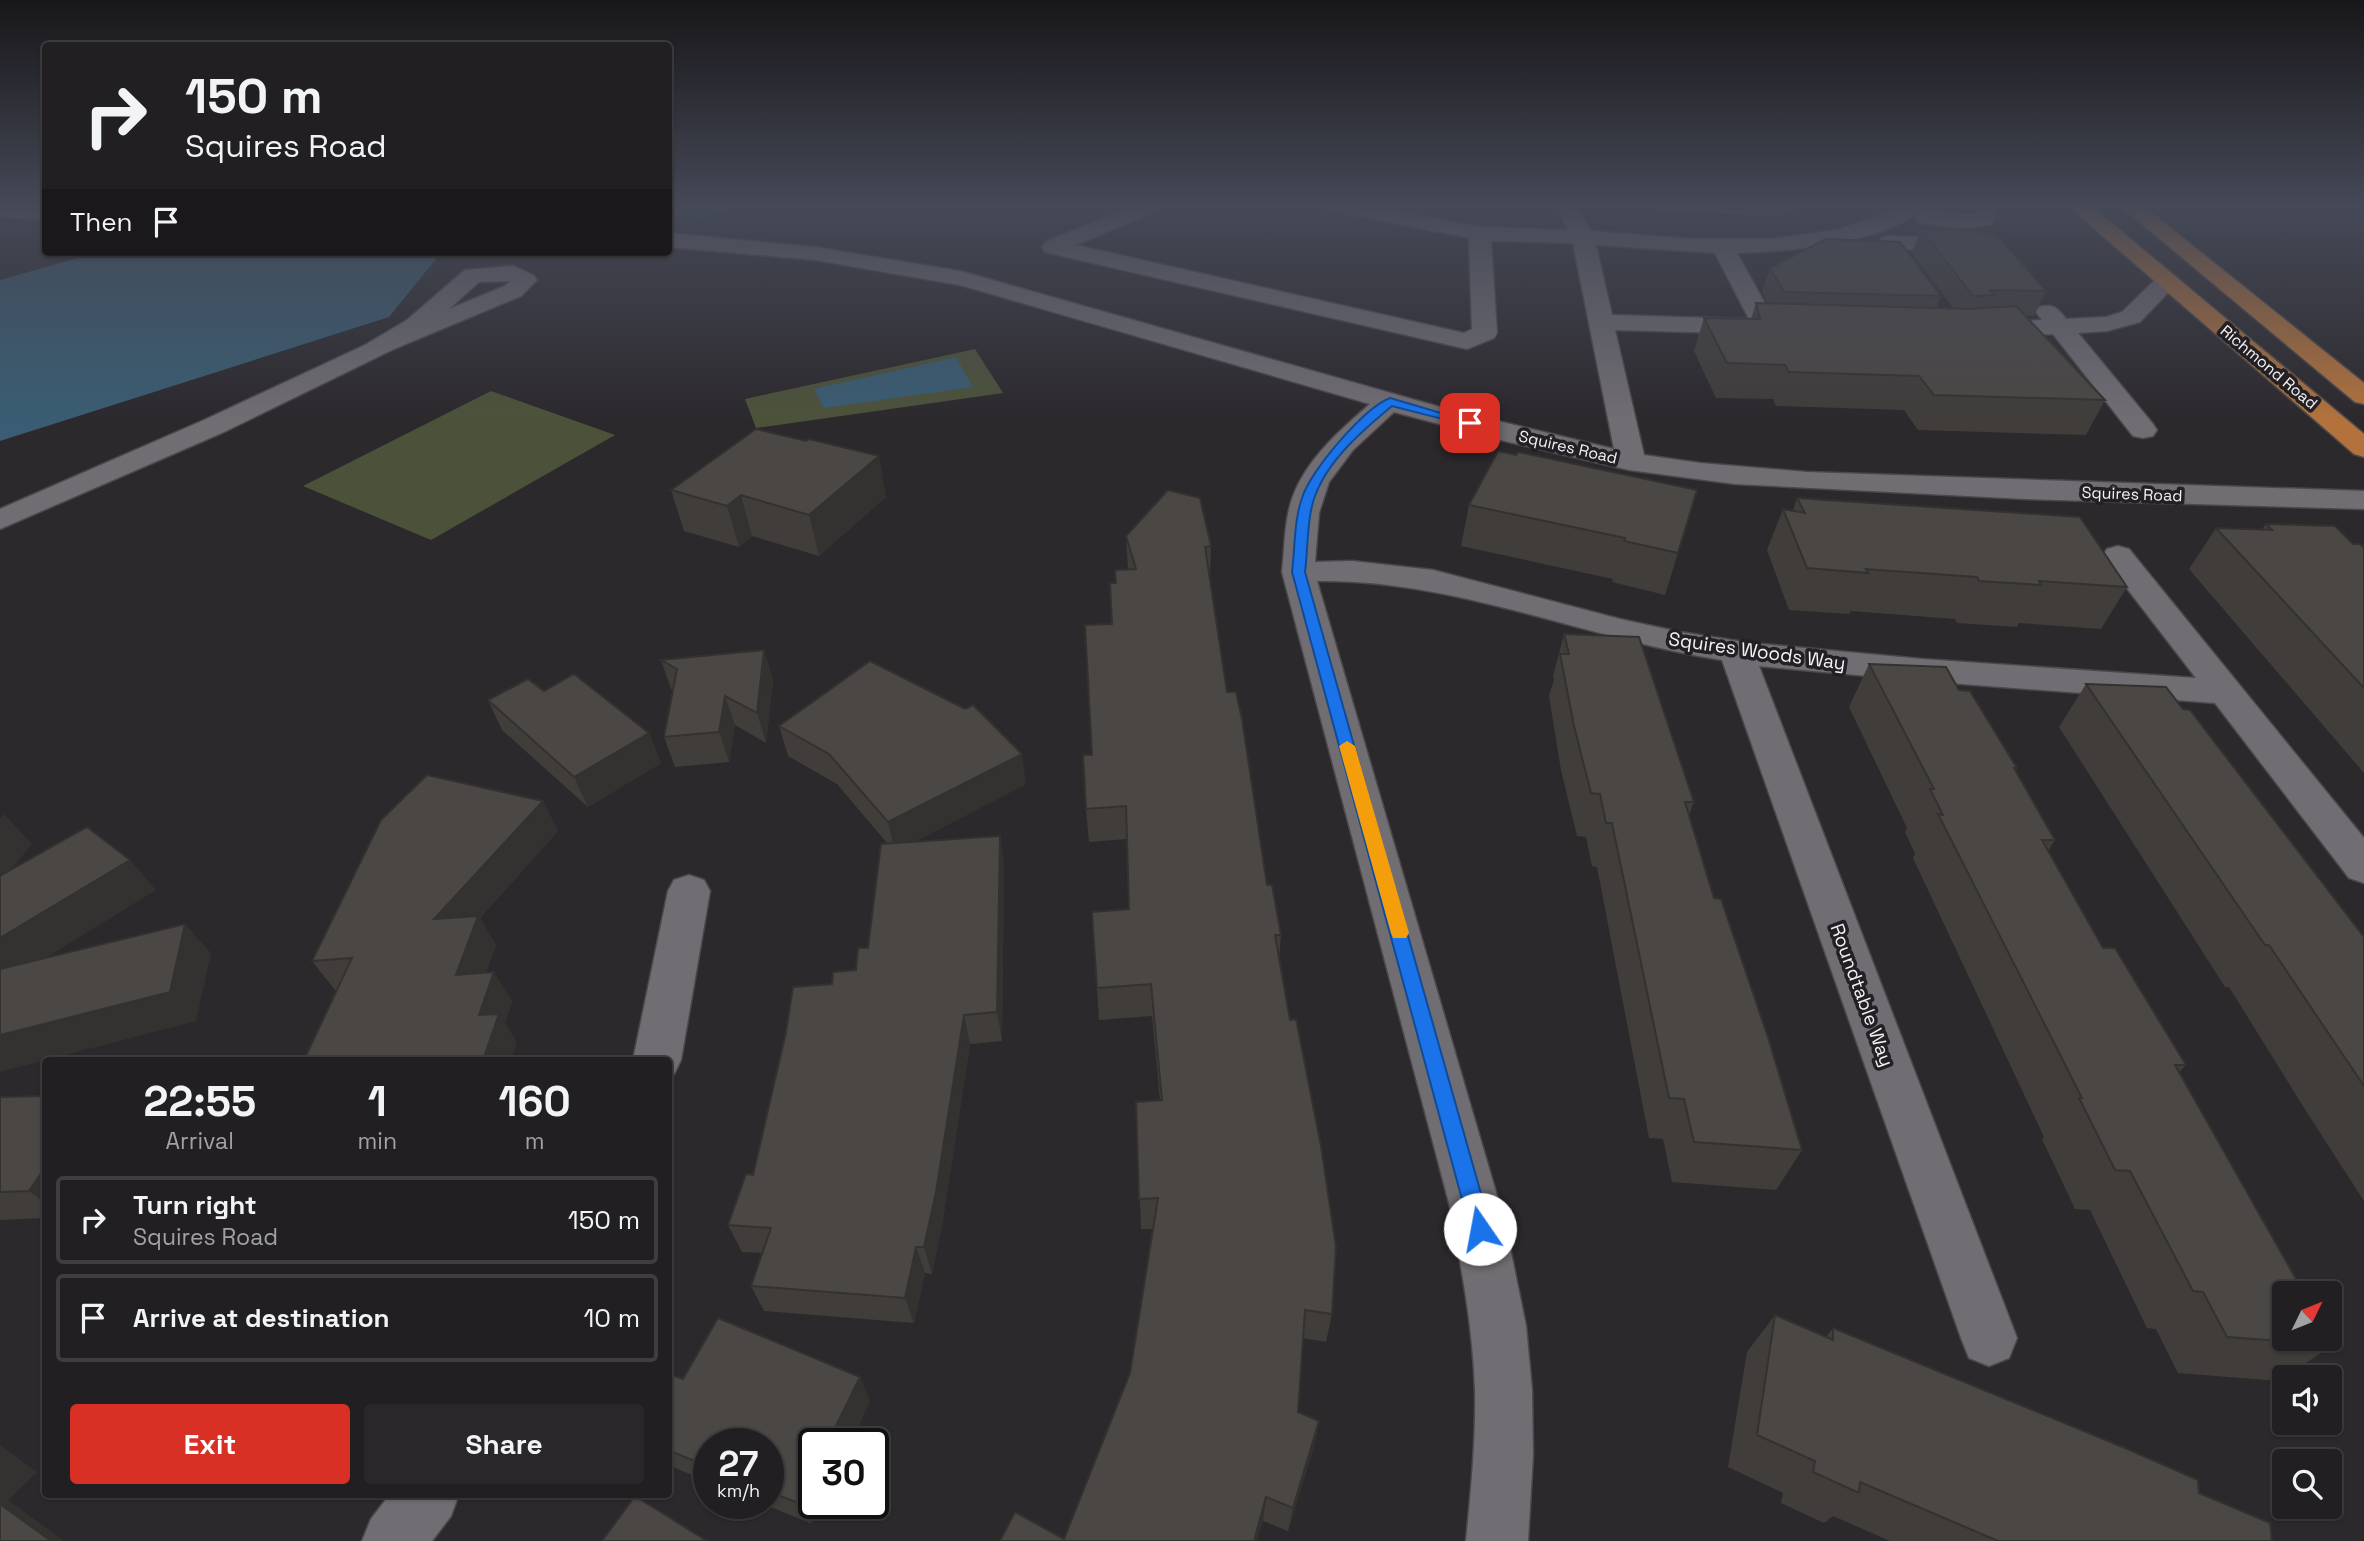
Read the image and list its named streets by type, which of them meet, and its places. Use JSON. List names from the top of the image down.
{
  "streets": {
    "highway": ["Richmond Road"],
    "street": ["Squires Road", "Squires Woods Way", "Roundtable Way"]
  },
  "crossings": [
    ["Squires Woods Way", "Roundtable Way"]
  ],
  "north": "top right",
  "page": {
    "turn": ["150 m", "Squires Road"],
    "then": "Then",
    "eta": [
      "22:55",
      "Arrival",
      "1",
      "min",
      "160",
      "m"
    ],
    "list": [
      {
        "name": "Turn right",
        "note": "Squires Road",
        "value": "150 m"
      },
      {
        "name": "Arrive at destination",
        "value": "10 m"
      }
    ],
    "buttons": ["Exit", "Share"],
    "speed": "27 km/h",
    "limit": "30"
  }
}
